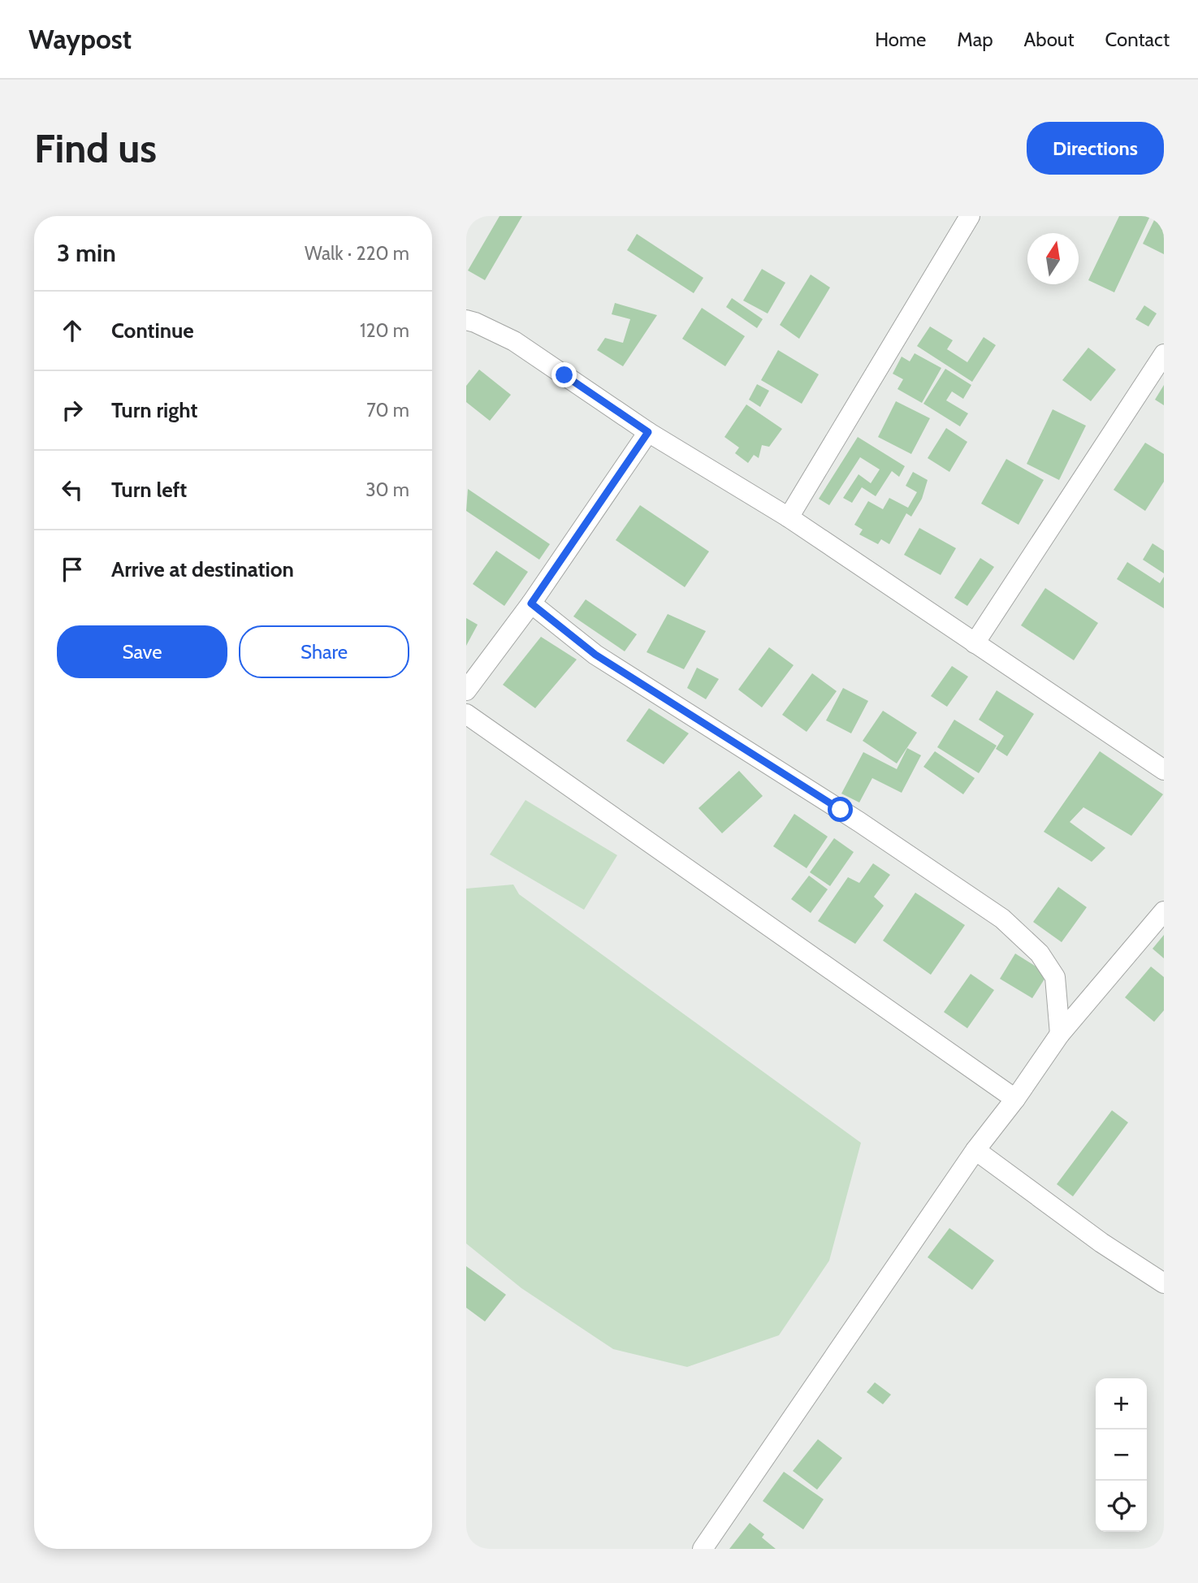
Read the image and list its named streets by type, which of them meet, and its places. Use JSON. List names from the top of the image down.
{
  "north": "top",
  "page": {
    "header": "Waypost",
    "nav": [
      "Home",
      "Map",
      "About",
      "Contact"
    ],
    "buttons": [
      "Directions",
      ["Save", "Share"]
    ],
    "title": "Find us",
    "heading": ["3 min", "Walk · 220 m"],
    "list": [
      ["Continue", "120 m"],
      ["Turn right", "70 m"],
      ["Turn left", "30 m"],
      "Arrive at destination"
    ],
    "map_buttons": ["+", "−"]
  }
}
